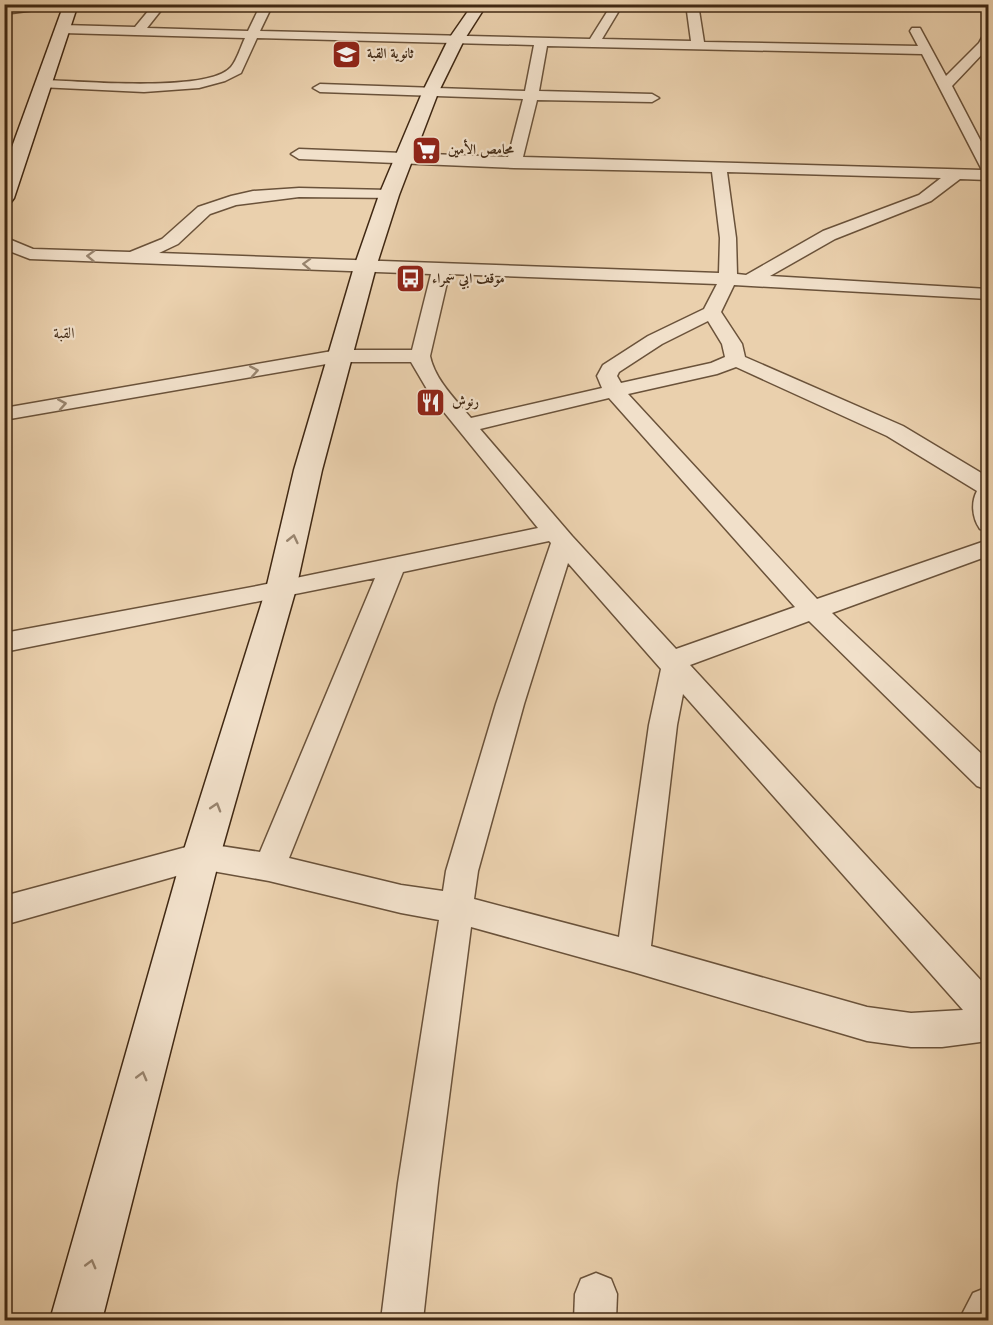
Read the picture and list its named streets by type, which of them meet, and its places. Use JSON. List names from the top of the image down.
{
  "districts": ["القبة"],
  "places": {
    "school or university": ["ثانوية القبة"],
    "supermarket": ["محامص الأمين"],
    "bus stop": ["موقف ابي سمراء"],
    "restaurant": ["رنوش"]
  }
}
